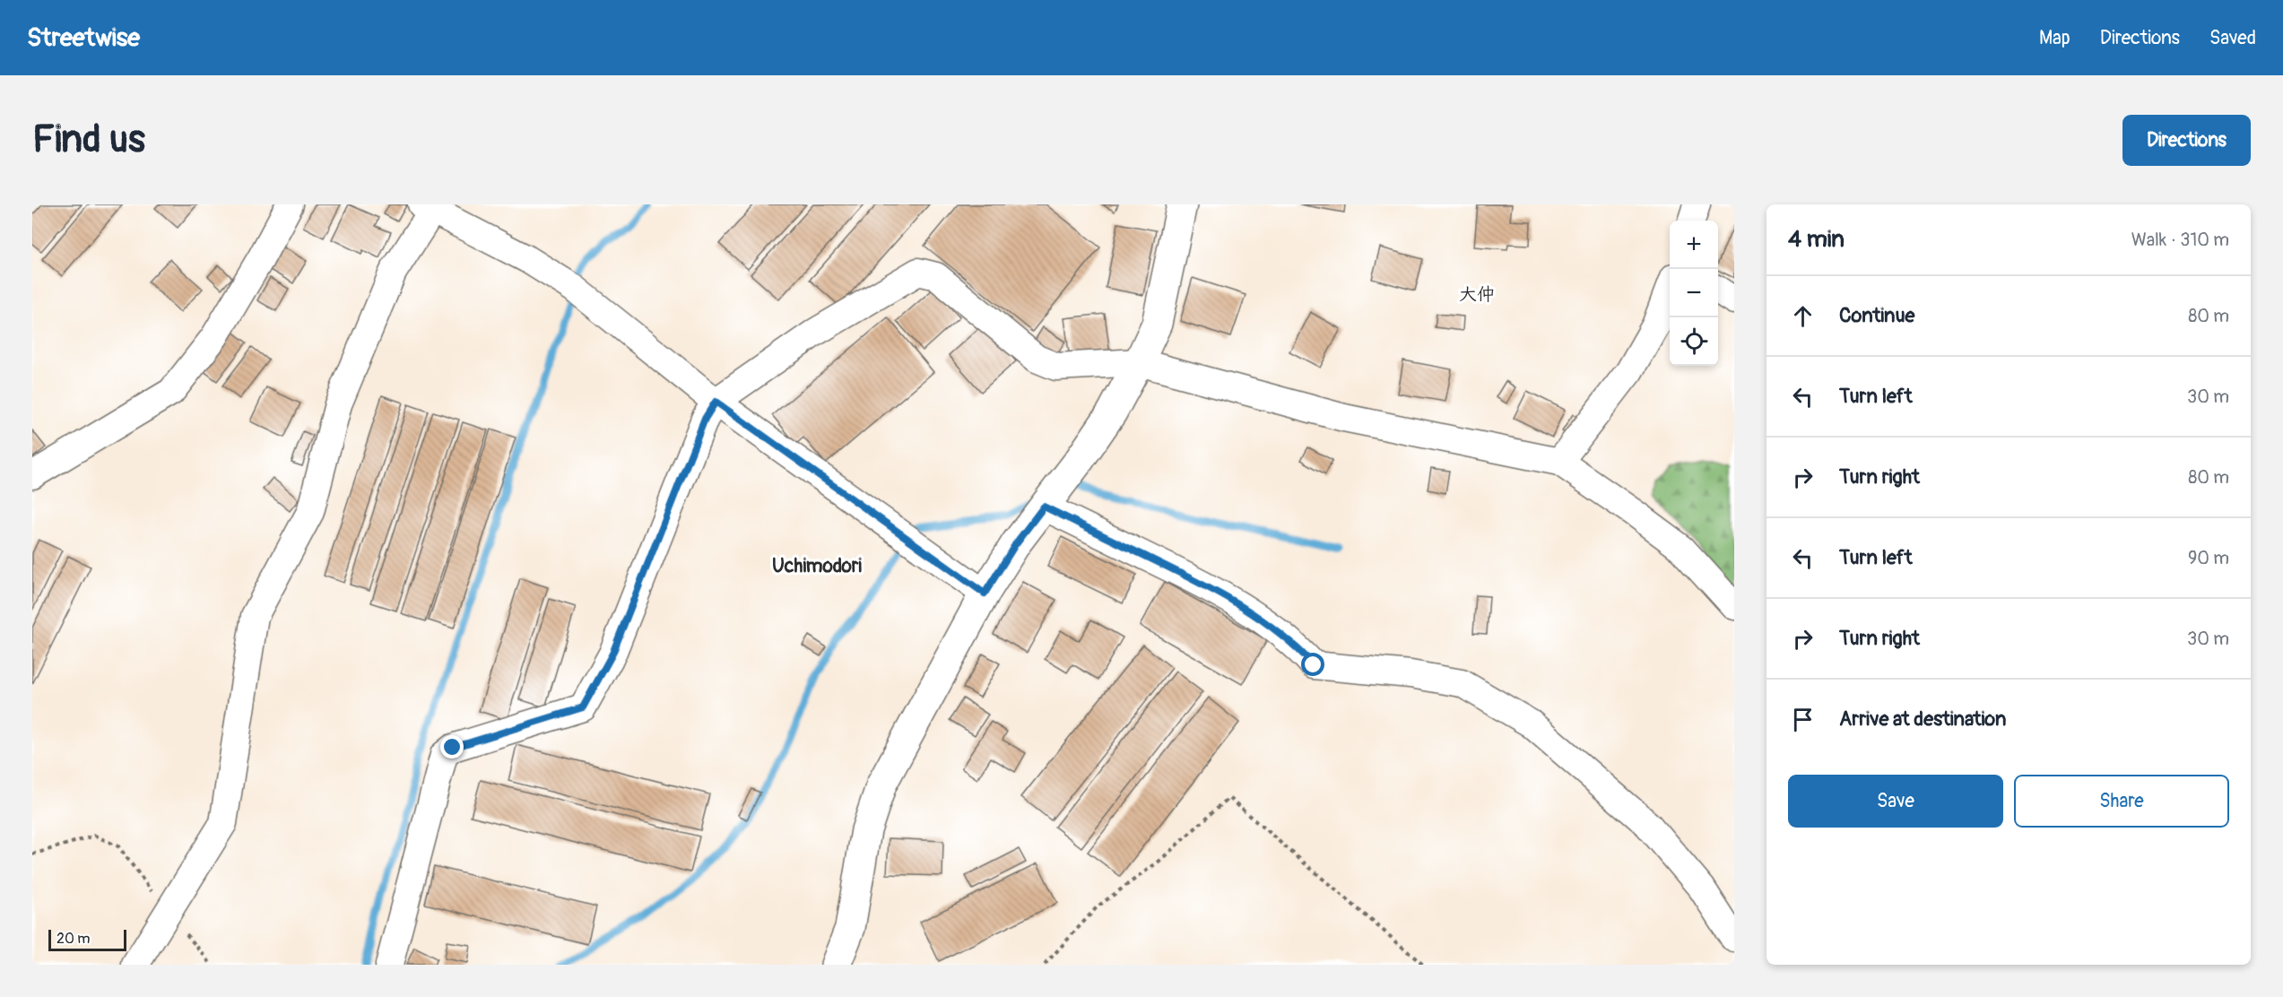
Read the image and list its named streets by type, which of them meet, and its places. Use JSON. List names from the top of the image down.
{
  "districts": ["大仲", "Uchimodori"],
  "scale_bar": "20 m",
  "page": {
    "header": "Streetwise",
    "nav": ["Map", "Directions", "Saved"],
    "buttons": [
      "Directions",
      ["Save", "Share"]
    ],
    "title": "Find us",
    "heading": ["4 min", "Walk · 310 m"],
    "map_buttons": ["+", "−"],
    "list": [
      ["Continue", "80 m"],
      ["Turn left", "30 m"],
      ["Turn right", "80 m"],
      ["Turn left", "90 m"],
      ["Turn right", "30 m"],
      "Arrive at destination"
    ],
    "scale": "20 m"
  }
}
